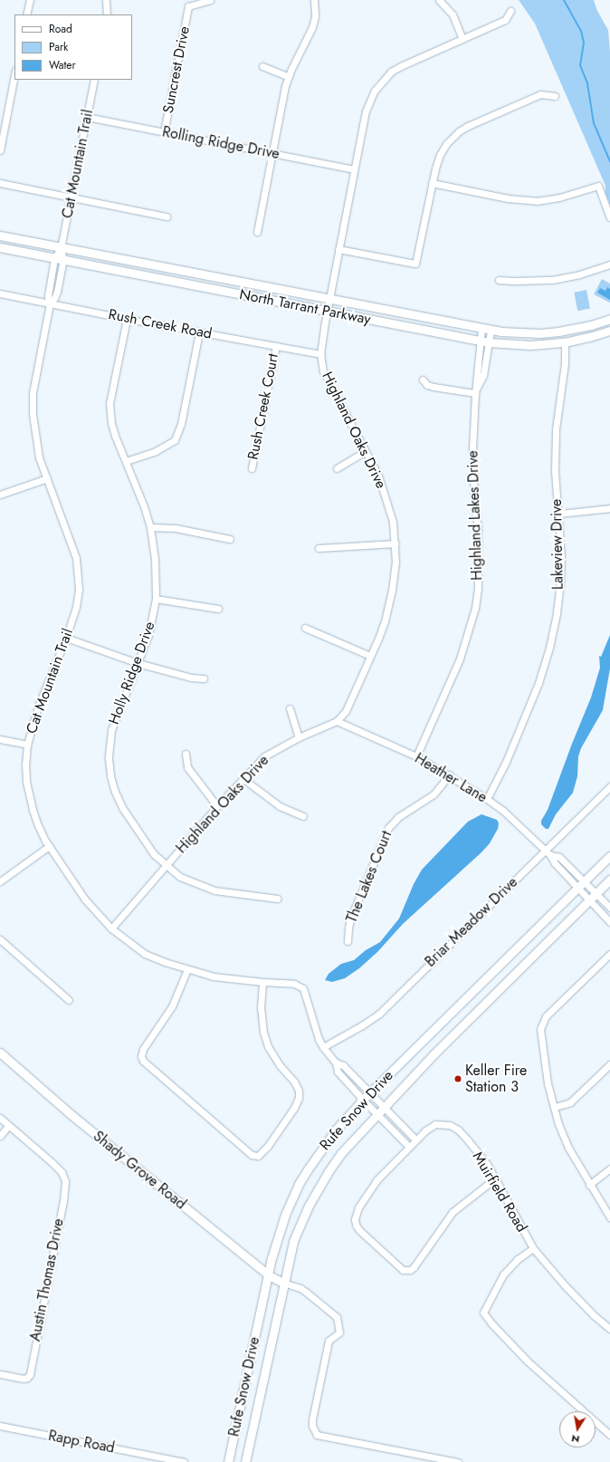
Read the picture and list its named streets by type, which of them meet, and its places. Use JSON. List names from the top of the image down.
{
  "streets": {
    "main road": ["North Tarrant Parkway", "Rufe Snow Drive", "Shady Grove Road"],
    "street": [
      "Suncrest Drive",
      "Rolling Ridge Drive",
      "Cat Mountain Trail",
      "Rush Creek Road",
      "Rush Creek Court",
      "Highland Oaks Drive",
      "Highland Lakes Drive",
      "Lakeview Drive",
      "Holly Ridge Drive",
      "Heather Lane",
      "The Lakes Court",
      "Briar Meadow Drive",
      "Muirfield Road",
      "Austin Thomas Drive",
      "Rapp Road"
    ]
  },
  "crossings": [
    ["Suncrest Drive", "Rolling Ridge Drive"],
    ["Rolling Ridge Drive", "Cat Mountain Trail"],
    ["Rolling Ridge Drive", "Highland Oaks Drive"],
    ["Cat Mountain Trail", "North Tarrant Parkway"],
    ["Cat Mountain Trail", "Rush Creek Road"],
    ["Cat Mountain Trail", "Highland Oaks Drive"],
    ["Cat Mountain Trail", "Briar Meadow Drive"],
    ["Cat Mountain Trail", "Rufe Snow Drive"],
    ["Cat Mountain Trail", "Muirfield Road"],
    ["North Tarrant Parkway", "Highland Oaks Drive"],
    ["North Tarrant Parkway", "Highland Lakes Drive"],
    ["North Tarrant Parkway", "Lakeview Drive"],
    ["Rush Creek Road", "Rush Creek Court"],
    ["Rush Creek Road", "Highland Oaks Drive"],
    ["Rush Creek Road", "Holly Ridge Drive"],
    ["Highland Oaks Drive", "Holly Ridge Drive"],
    ["Highland Oaks Drive", "Heather Lane"],
    ["Highland Lakes Drive", "Heather Lane"],
    ["Lakeview Drive", "Heather Lane"],
    ["Heather Lane", "The Lakes Court"],
    ["Heather Lane", "Briar Meadow Drive"],
    ["Heather Lane", "Rufe Snow Drive"],
    ["Rufe Snow Drive", "Shady Grove Road"]
  ],
  "places": ["Keller Fire Station 3"],
  "legend": ["Road", "Park", "Water"],
  "north": "bottom"
}
